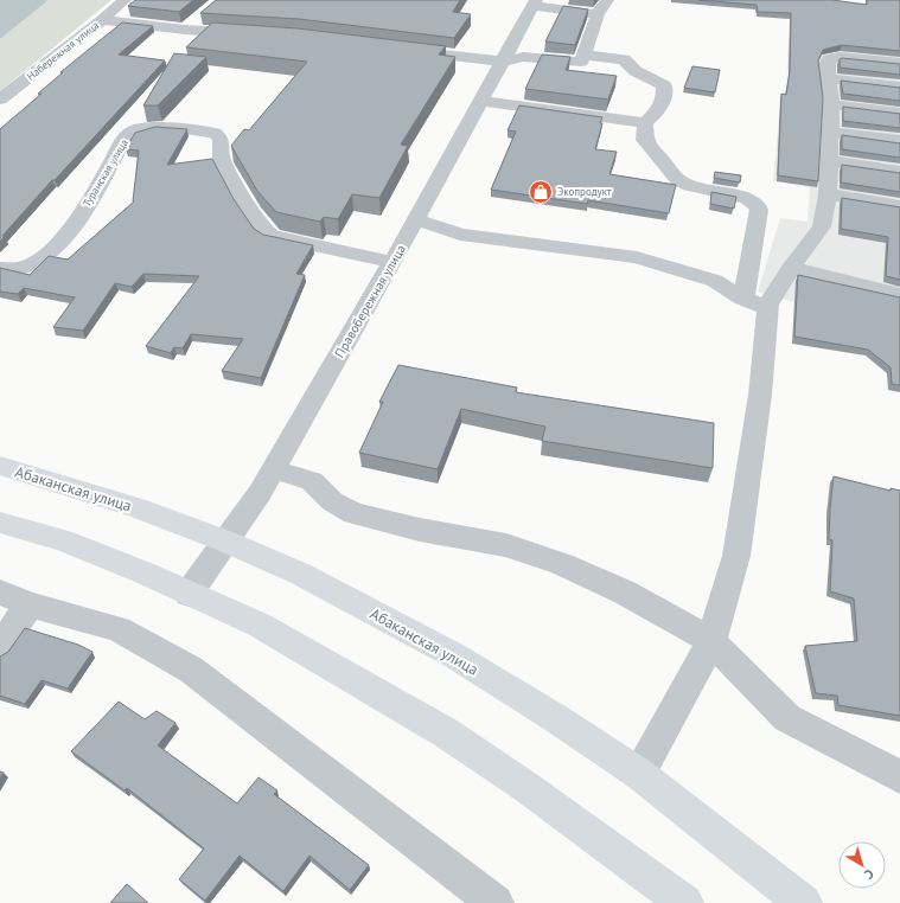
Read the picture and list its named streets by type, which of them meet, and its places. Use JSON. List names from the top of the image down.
{
  "streets": {
    "main road": ["Абаканская улица"],
    "street": ["Набережная улица", "Туранская улица", "Правобережная улица"]
  },
  "crossings": [
    ["Туранская улица", "Правобережная улица"],
    ["Правобережная улица", "Абаканская улица"]
  ],
  "places": {
    "shop": ["Экопродукт"]
  },
  "north": "bottom right"
}
